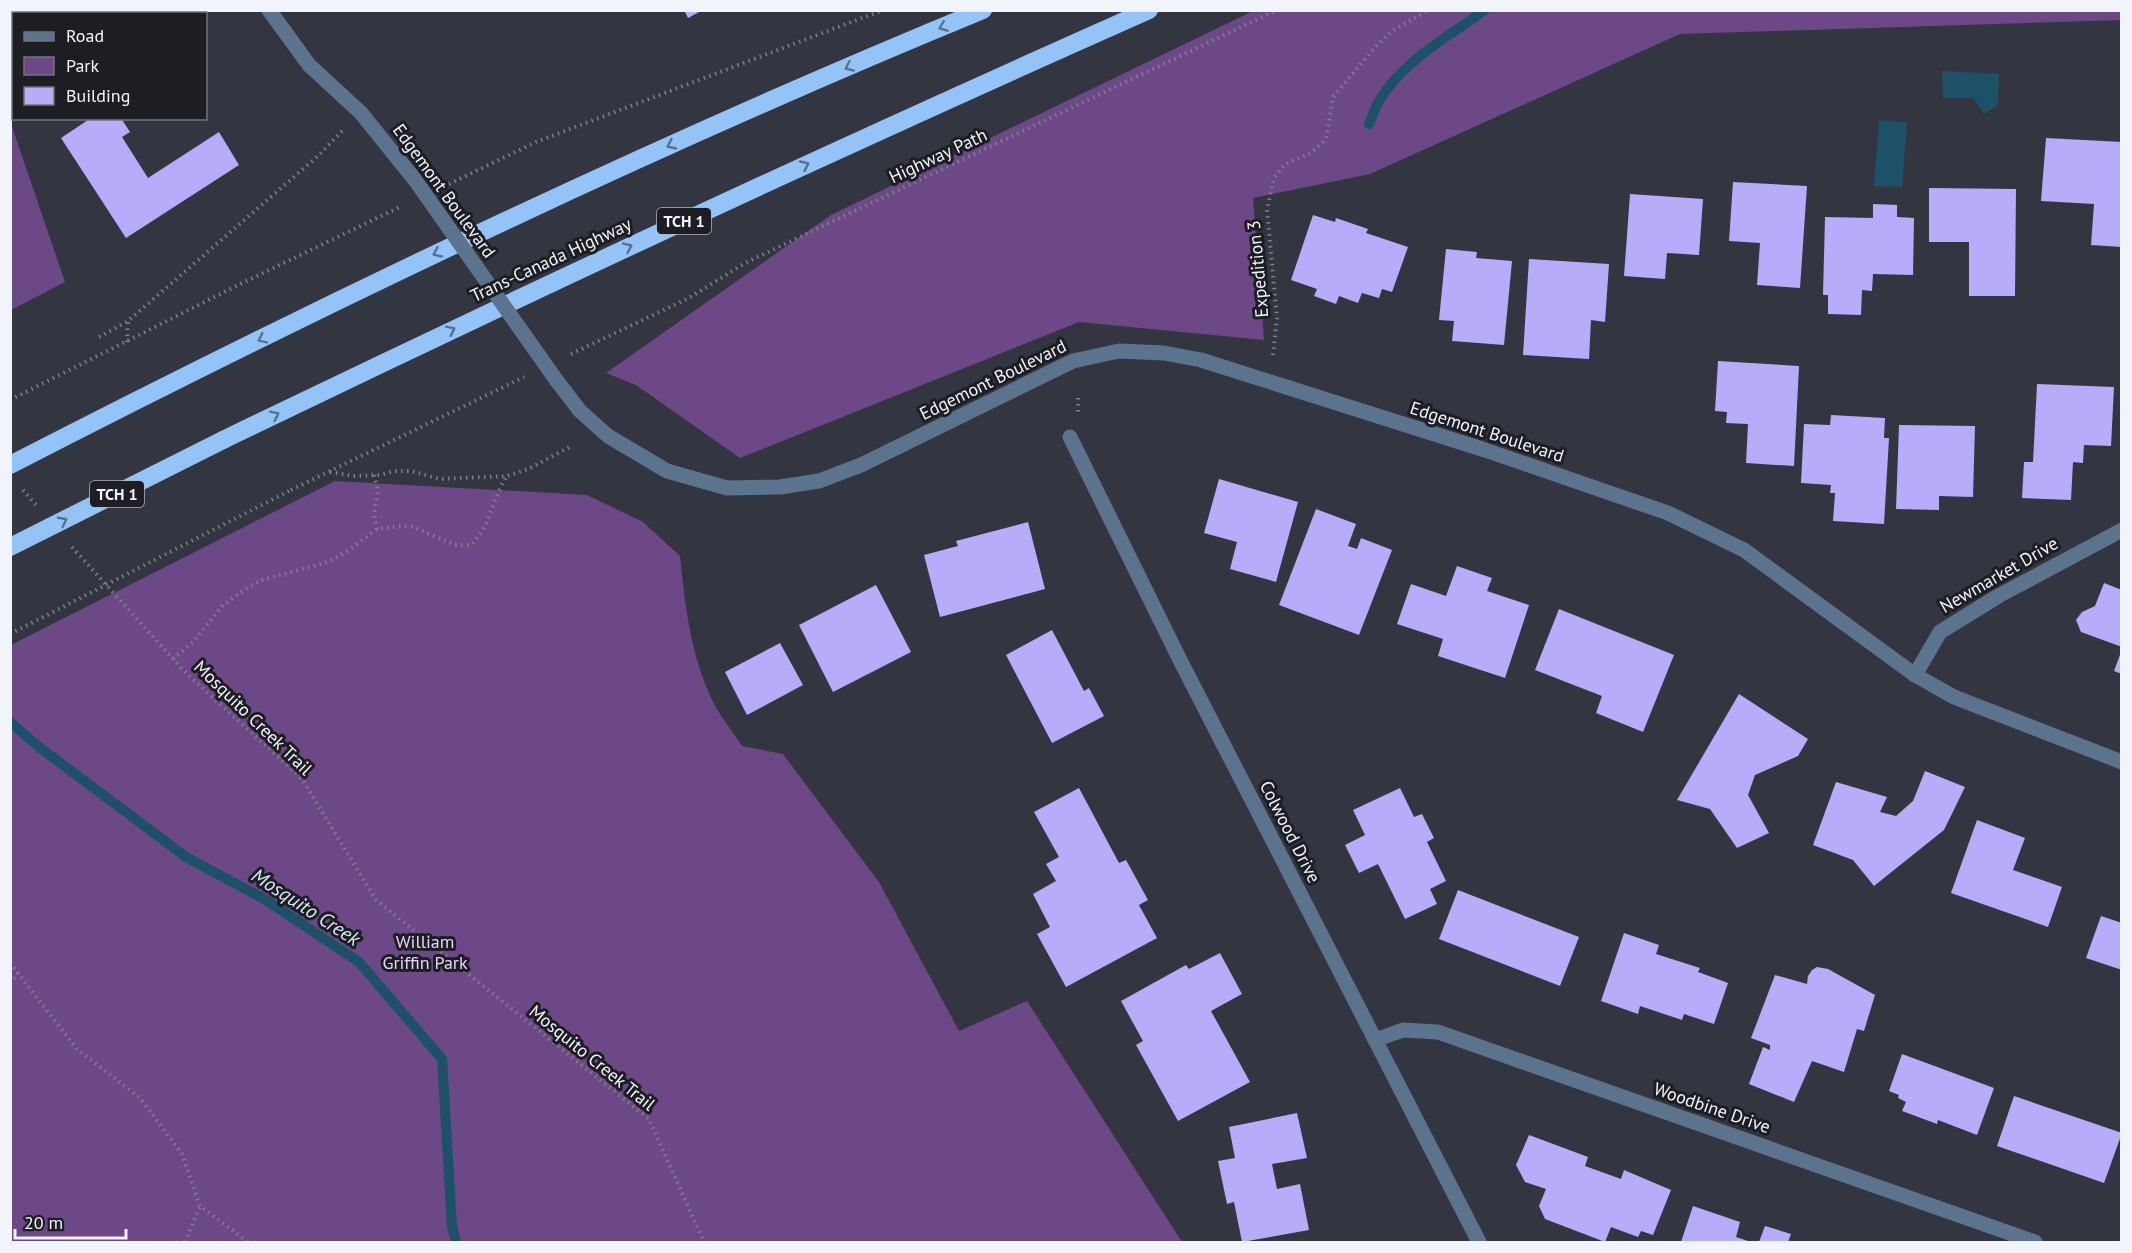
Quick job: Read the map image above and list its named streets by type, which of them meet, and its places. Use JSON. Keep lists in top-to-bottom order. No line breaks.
{"streets":{"highway":["TCH 1","Trans-Canada Highway"],"street":["Edgemont Boulevard","Newmarket Drive","Colwood Drive","Woodbine Drive"],"path":["Highway Path","Expedition 3","Mosquito Creek Trail"]},"crossings":[["Edgemont Boulevard","Expedition 3"],["Edgemont Boulevard","Newmarket Drive"],["Colwood Drive","Woodbine Drive"]],"water":["Mosquito Creek"],"parks":["William Griffin Park"],"legend":["Road","Park","Building"],"scale_bar":"20 m"}
